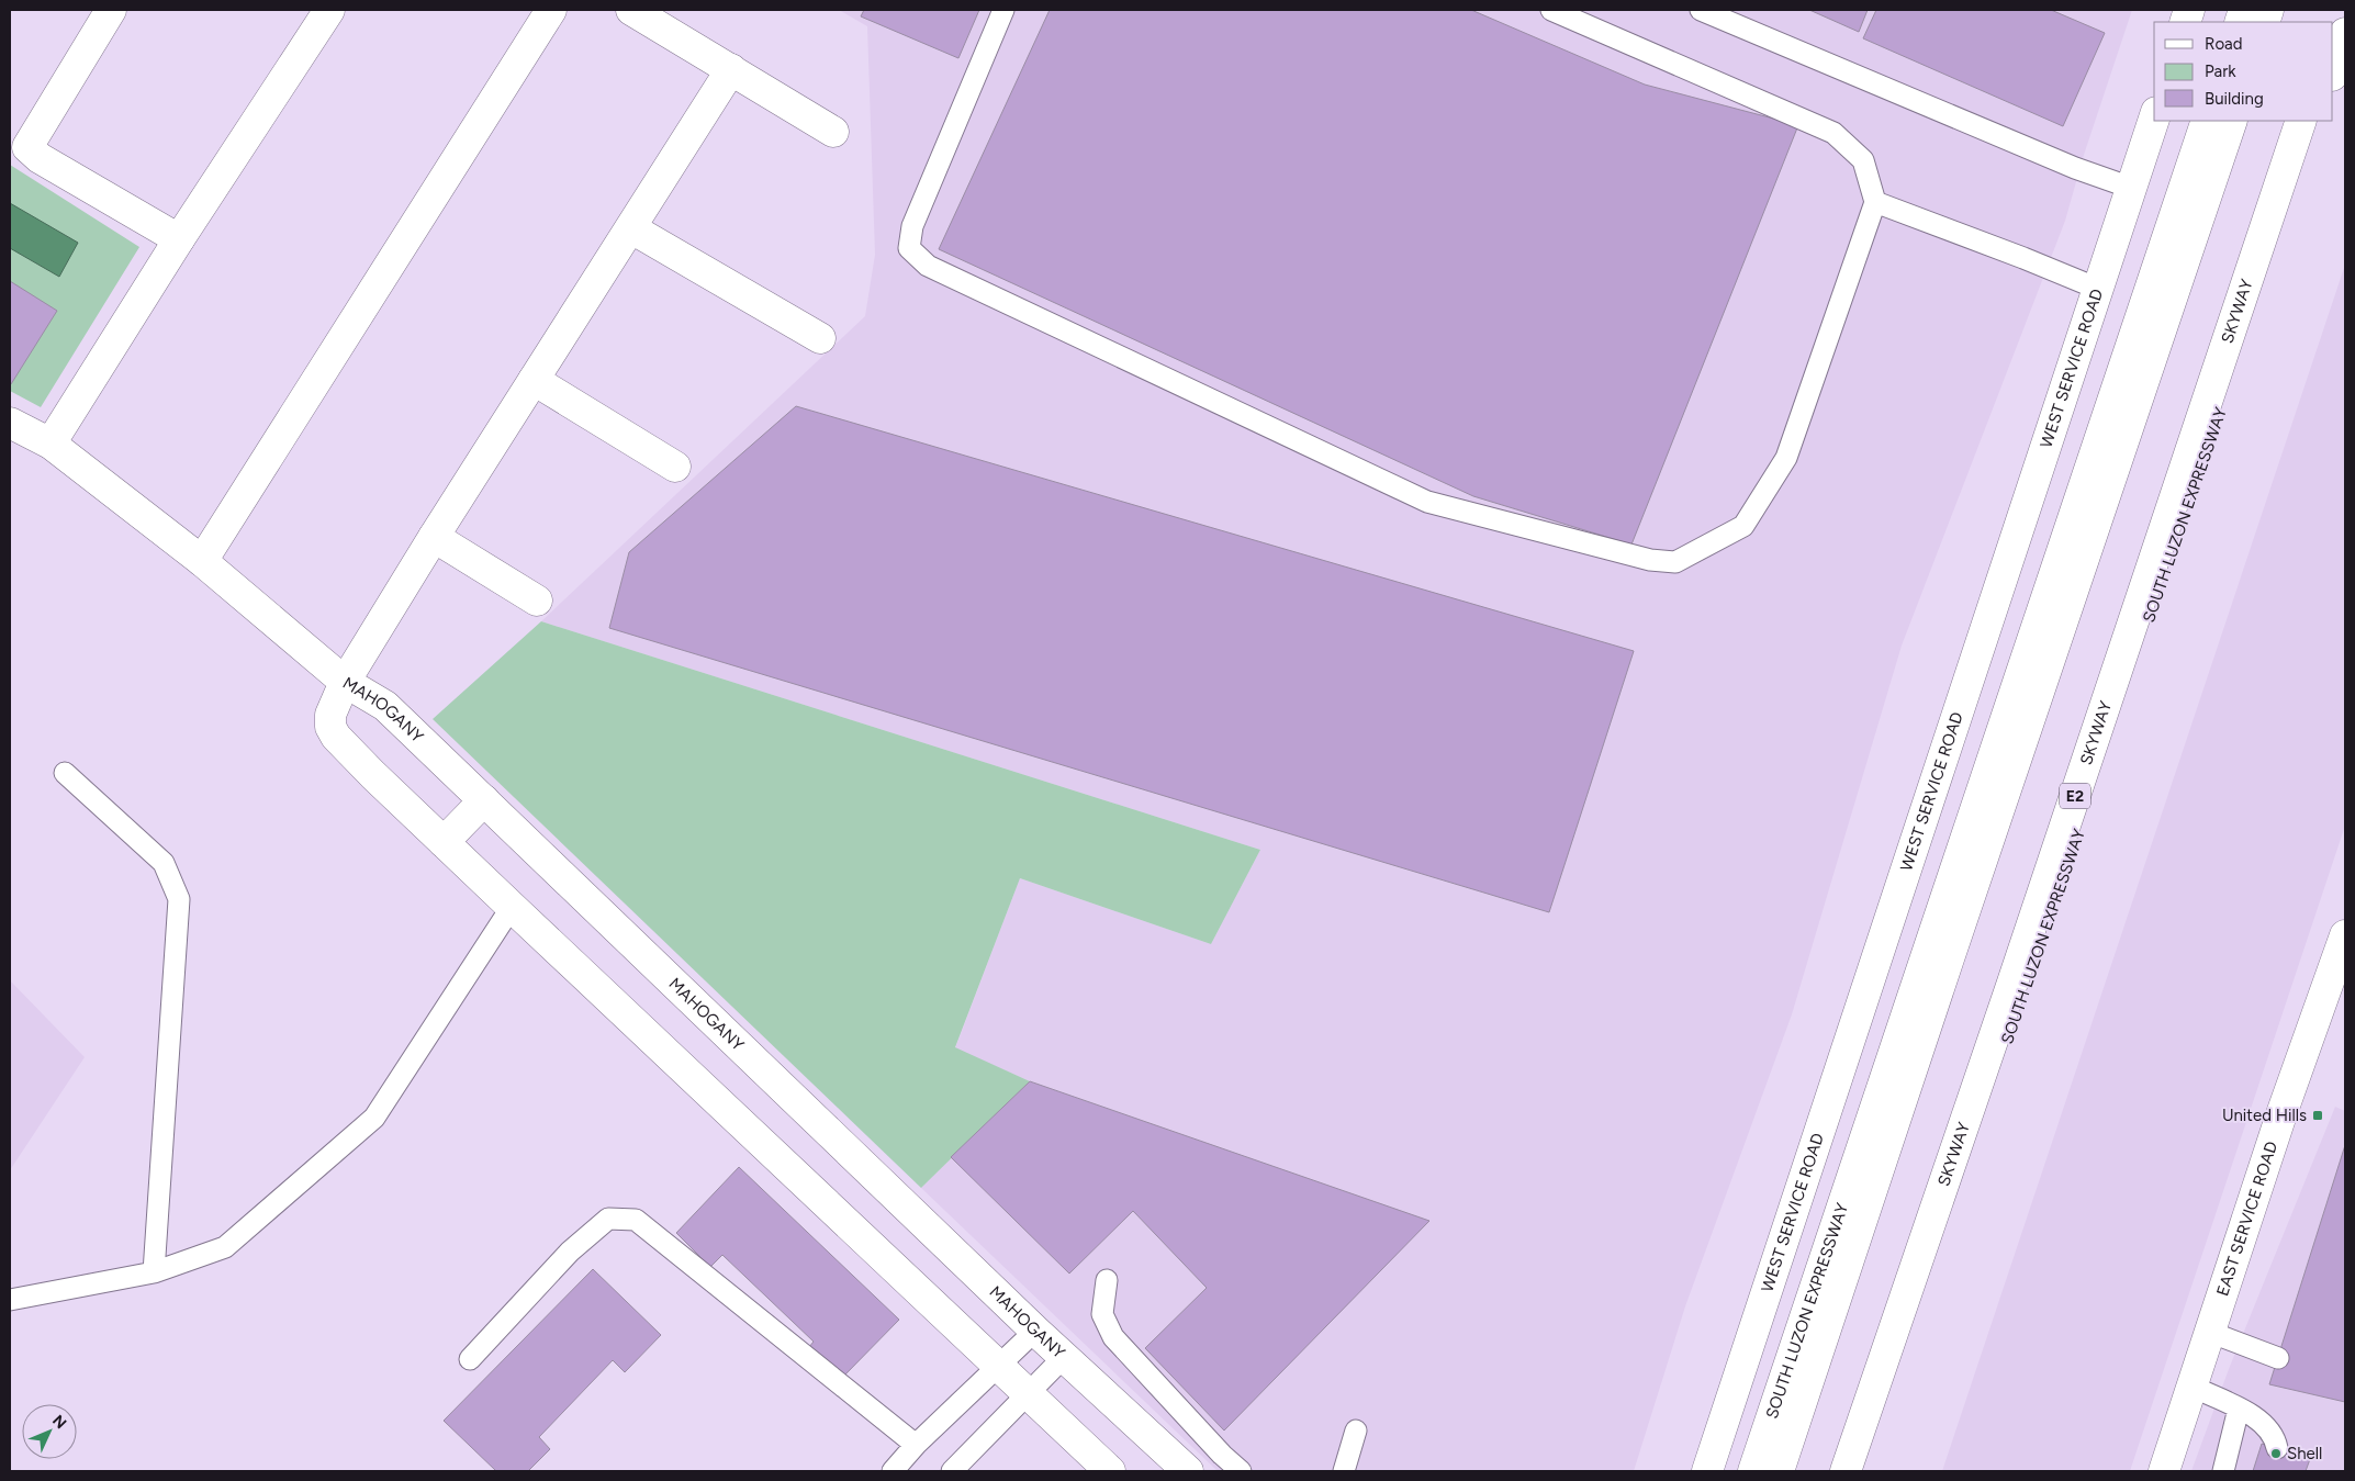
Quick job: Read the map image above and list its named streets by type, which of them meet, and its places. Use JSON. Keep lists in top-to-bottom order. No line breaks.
{"streets":{"main road":["SKYWAY","WEST SERVICE ROAD","SOUTH LUZON EXPRESSWAY","MAHOGANY","E2","EAST SERVICE ROAD"]},"places":{"transit":["United Hills"],"other":["Shell"]},"legend":["Road","Park","Building"],"north":"top right"}
